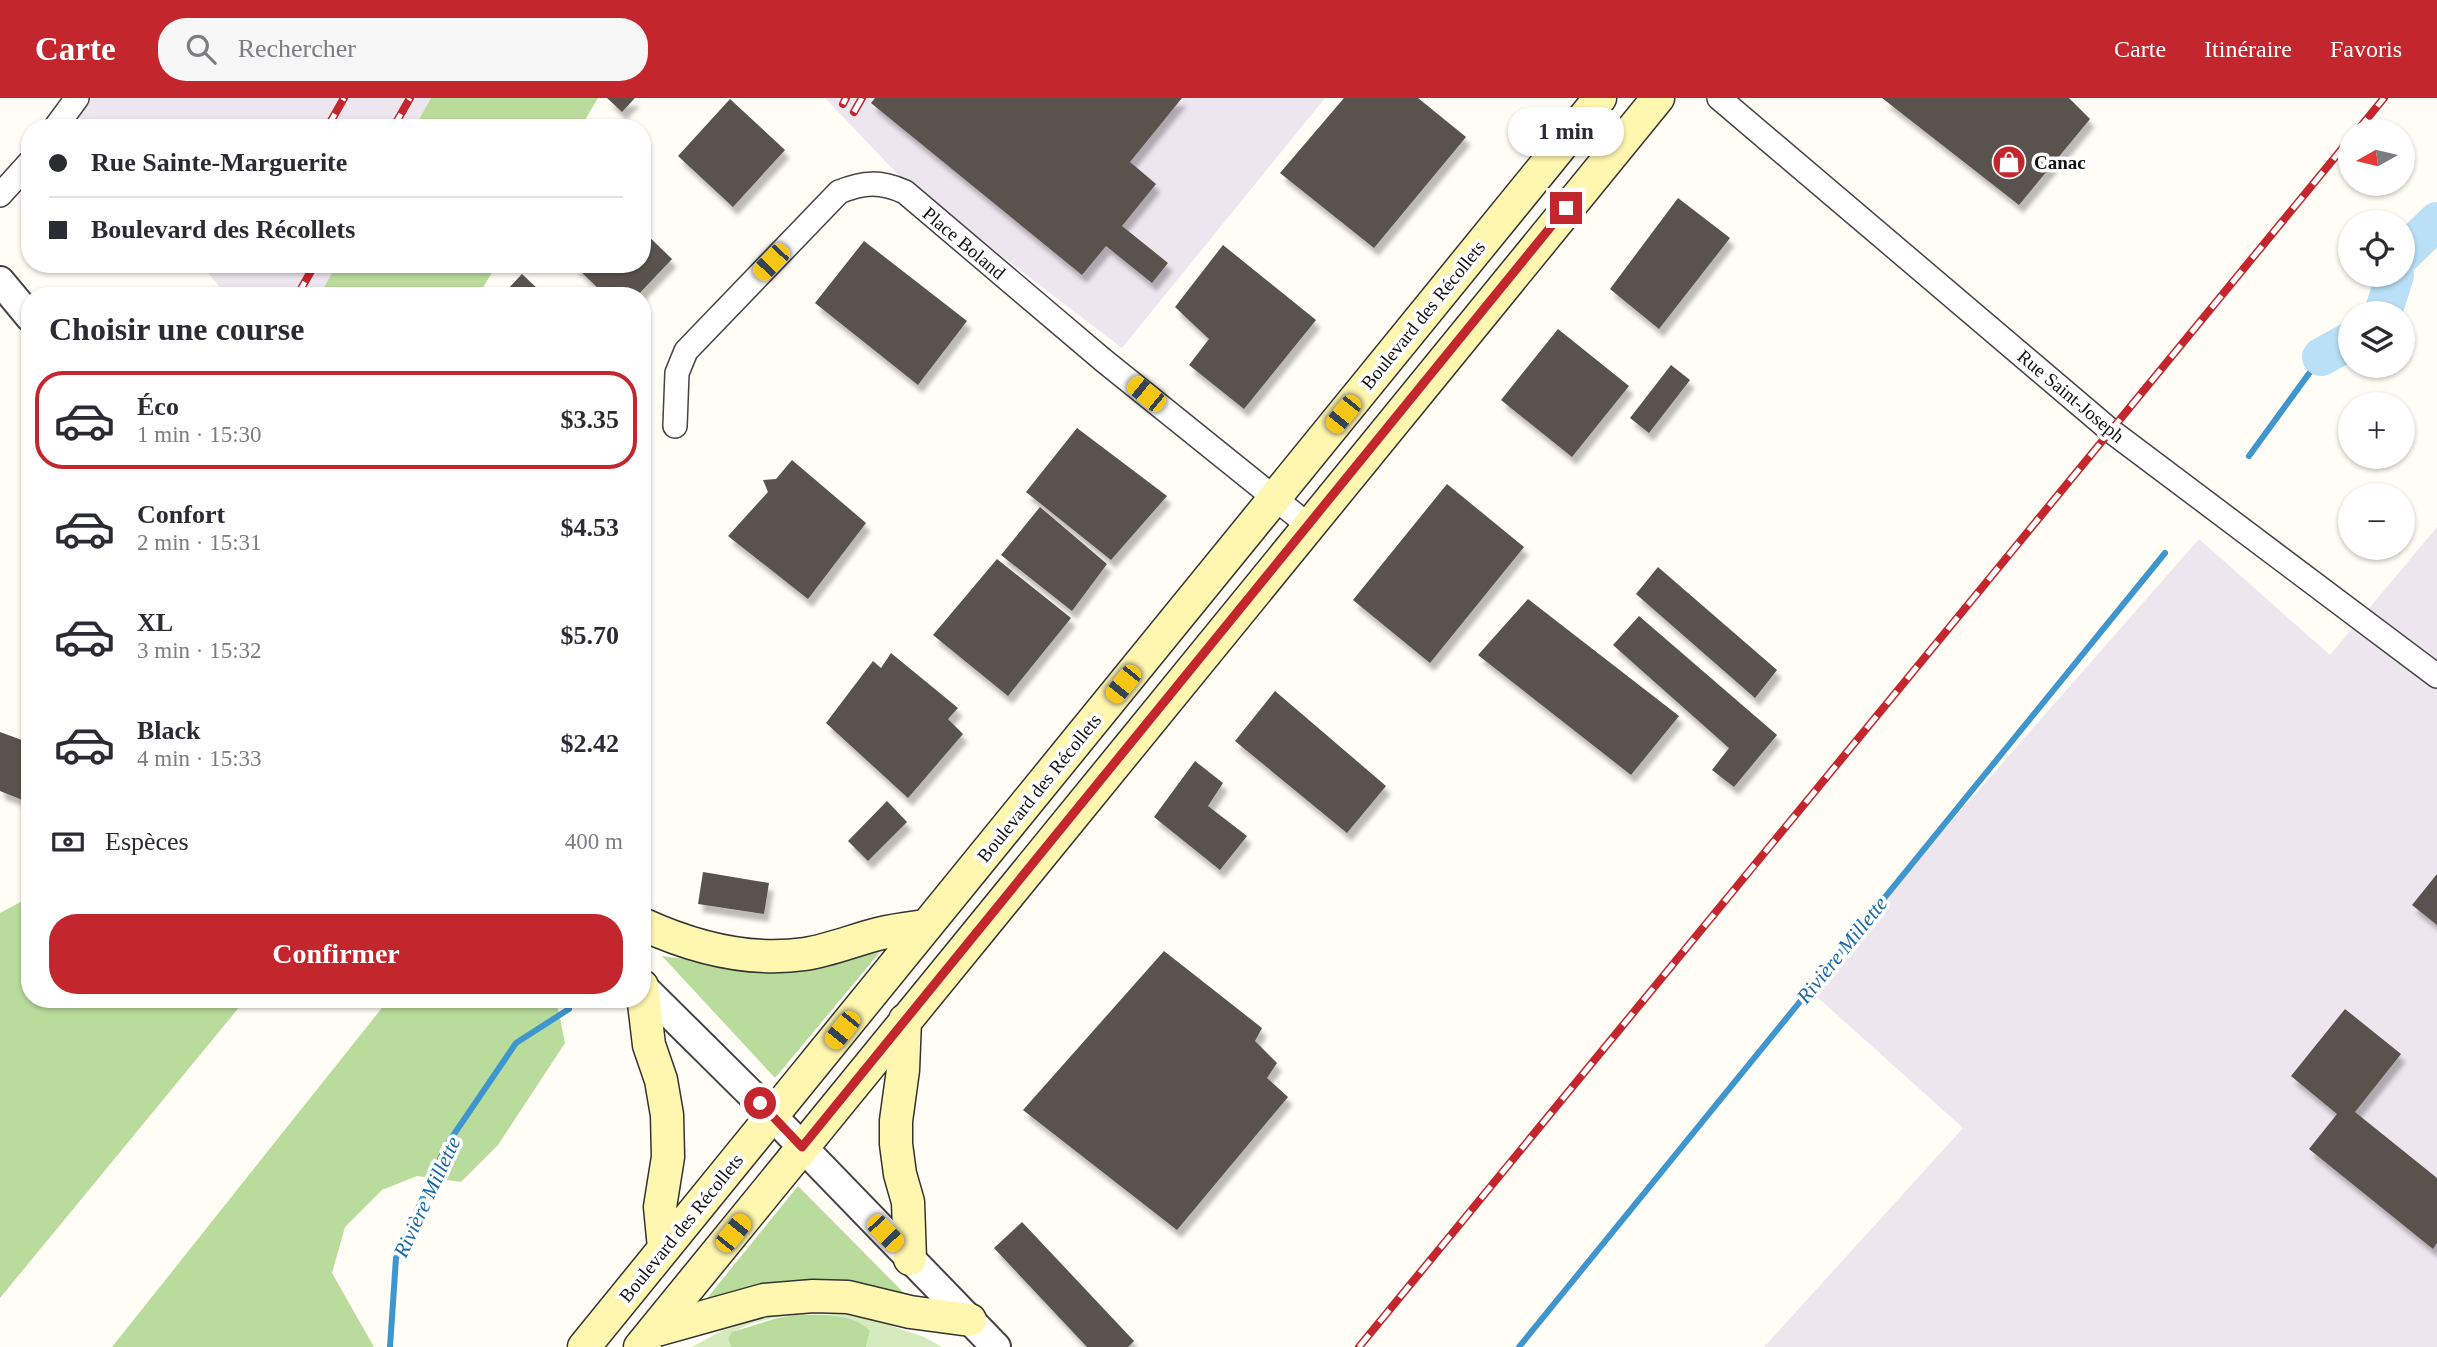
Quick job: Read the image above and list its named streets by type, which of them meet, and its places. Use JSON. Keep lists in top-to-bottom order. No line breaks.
{"streets":{"main road":["Boulevard des Récollets"],"street":["Place Boland","Rue Saint-Joseph"]},"crossings":[["Place Boland","Boulevard des Récollets"]],"water":["Rivière Millette"],"places":{"shop":["Canac"]},"north":"left","page":{"header":"Carte","search":"Rechercher","nav":["Carte","Itinéraire","Favoris"],"bubble":"1 min","map_buttons":["+","−"],"banner":["Rue Sainte-Marguerite","Boulevard des Récollets"],"heading":"Choisir une course","list":[{"name":"Éco","note":"1 min · 15:30","value":"$3.35"},{"name":"Confort","note":"2 min · 15:31","value":"$4.53"},{"name":"XL","note":"3 min · 15:32","value":"$5.70"},{"name":"Black","note":"4 min · 15:33","value":"$2.42"}],"pay":["Espèces","400 m"],"buttons":"Confirmer"}}
